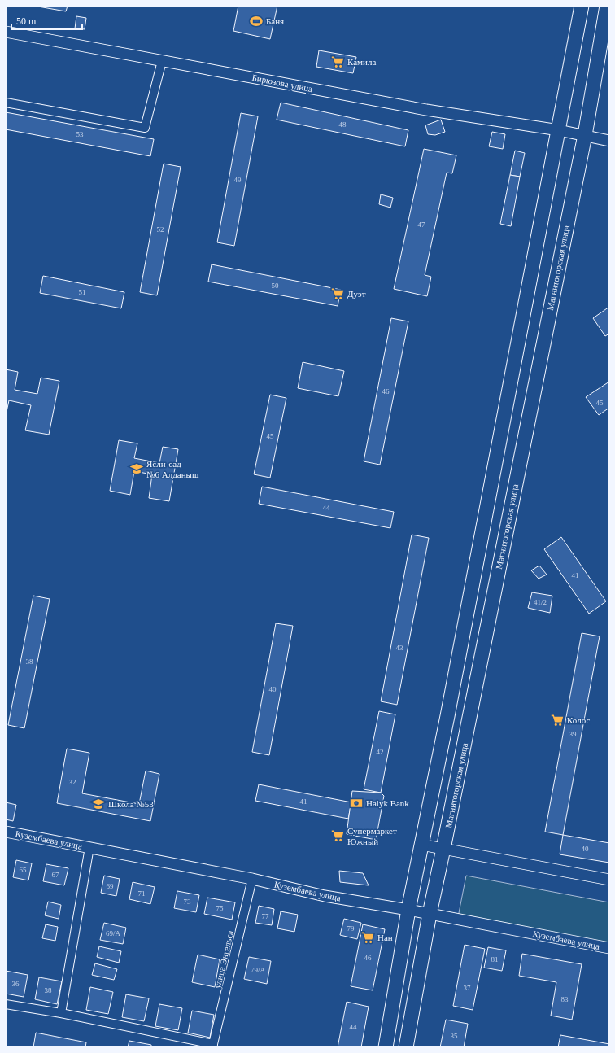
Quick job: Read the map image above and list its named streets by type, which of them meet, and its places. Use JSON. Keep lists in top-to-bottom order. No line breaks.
{"streets":{"main road":["Магнитогорская улица"],"street":["Бирюзова улица","Кузембаева улица","улица Энгельса"]},"crossings":[["Бирюзова улица","Магнитогорская улица"],["Магнитогорская улица","Кузембаева улица"],["Кузембаева улица","улица Энгельса"]],"places":{"sports":["Баня"],"supermarket":["Камила","Дуэт","Колос","Супермаркет Южный","Нан"],"school or university":["Ясли-сад №6 Алданыш","Школа №53"],"bank":["Halyk Bank"]},"house_numbers":["48","53","49","47","52","50","51","46","45","45","44","41","41/2","43","38","40","39","42","32","41","40","65","67","69","71","73","75","77","79","69/А","46","81","79/А","36","37","38","83","44","35"],"scale_bar":"50 m"}
